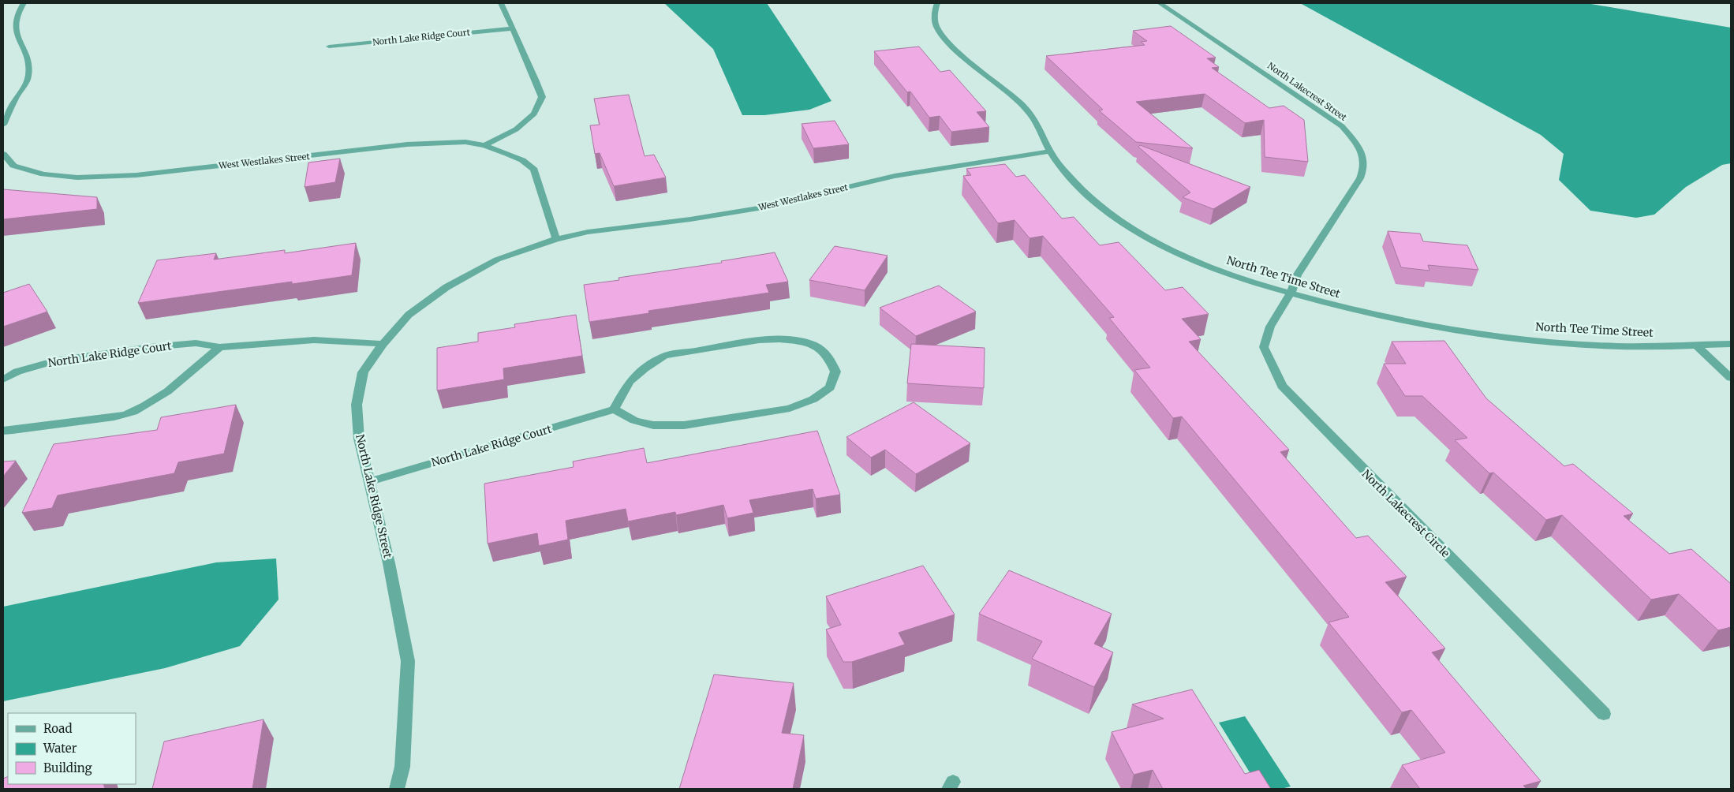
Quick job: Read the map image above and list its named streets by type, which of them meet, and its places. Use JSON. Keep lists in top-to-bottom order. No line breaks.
{"streets":{"street":["North Lake Ridge Court","North Lakecrest Street","West Westlakes Street","North Tee Time Street","North Lake Ridge Street","North Lakecrest Circle"]},"crossings":[["North Lake Ridge Court","North Lake Ridge Street"],["North Lakecrest Street","North Tee Time Street"],["North Lakecrest Street","North Lakecrest Circle"],["West Westlakes Street","North Tee Time Street"],["West Westlakes Street","North Lake Ridge Street"],["North Tee Time Street","North Lakecrest Circle"]],"legend":["Road","Water","Building"]}
